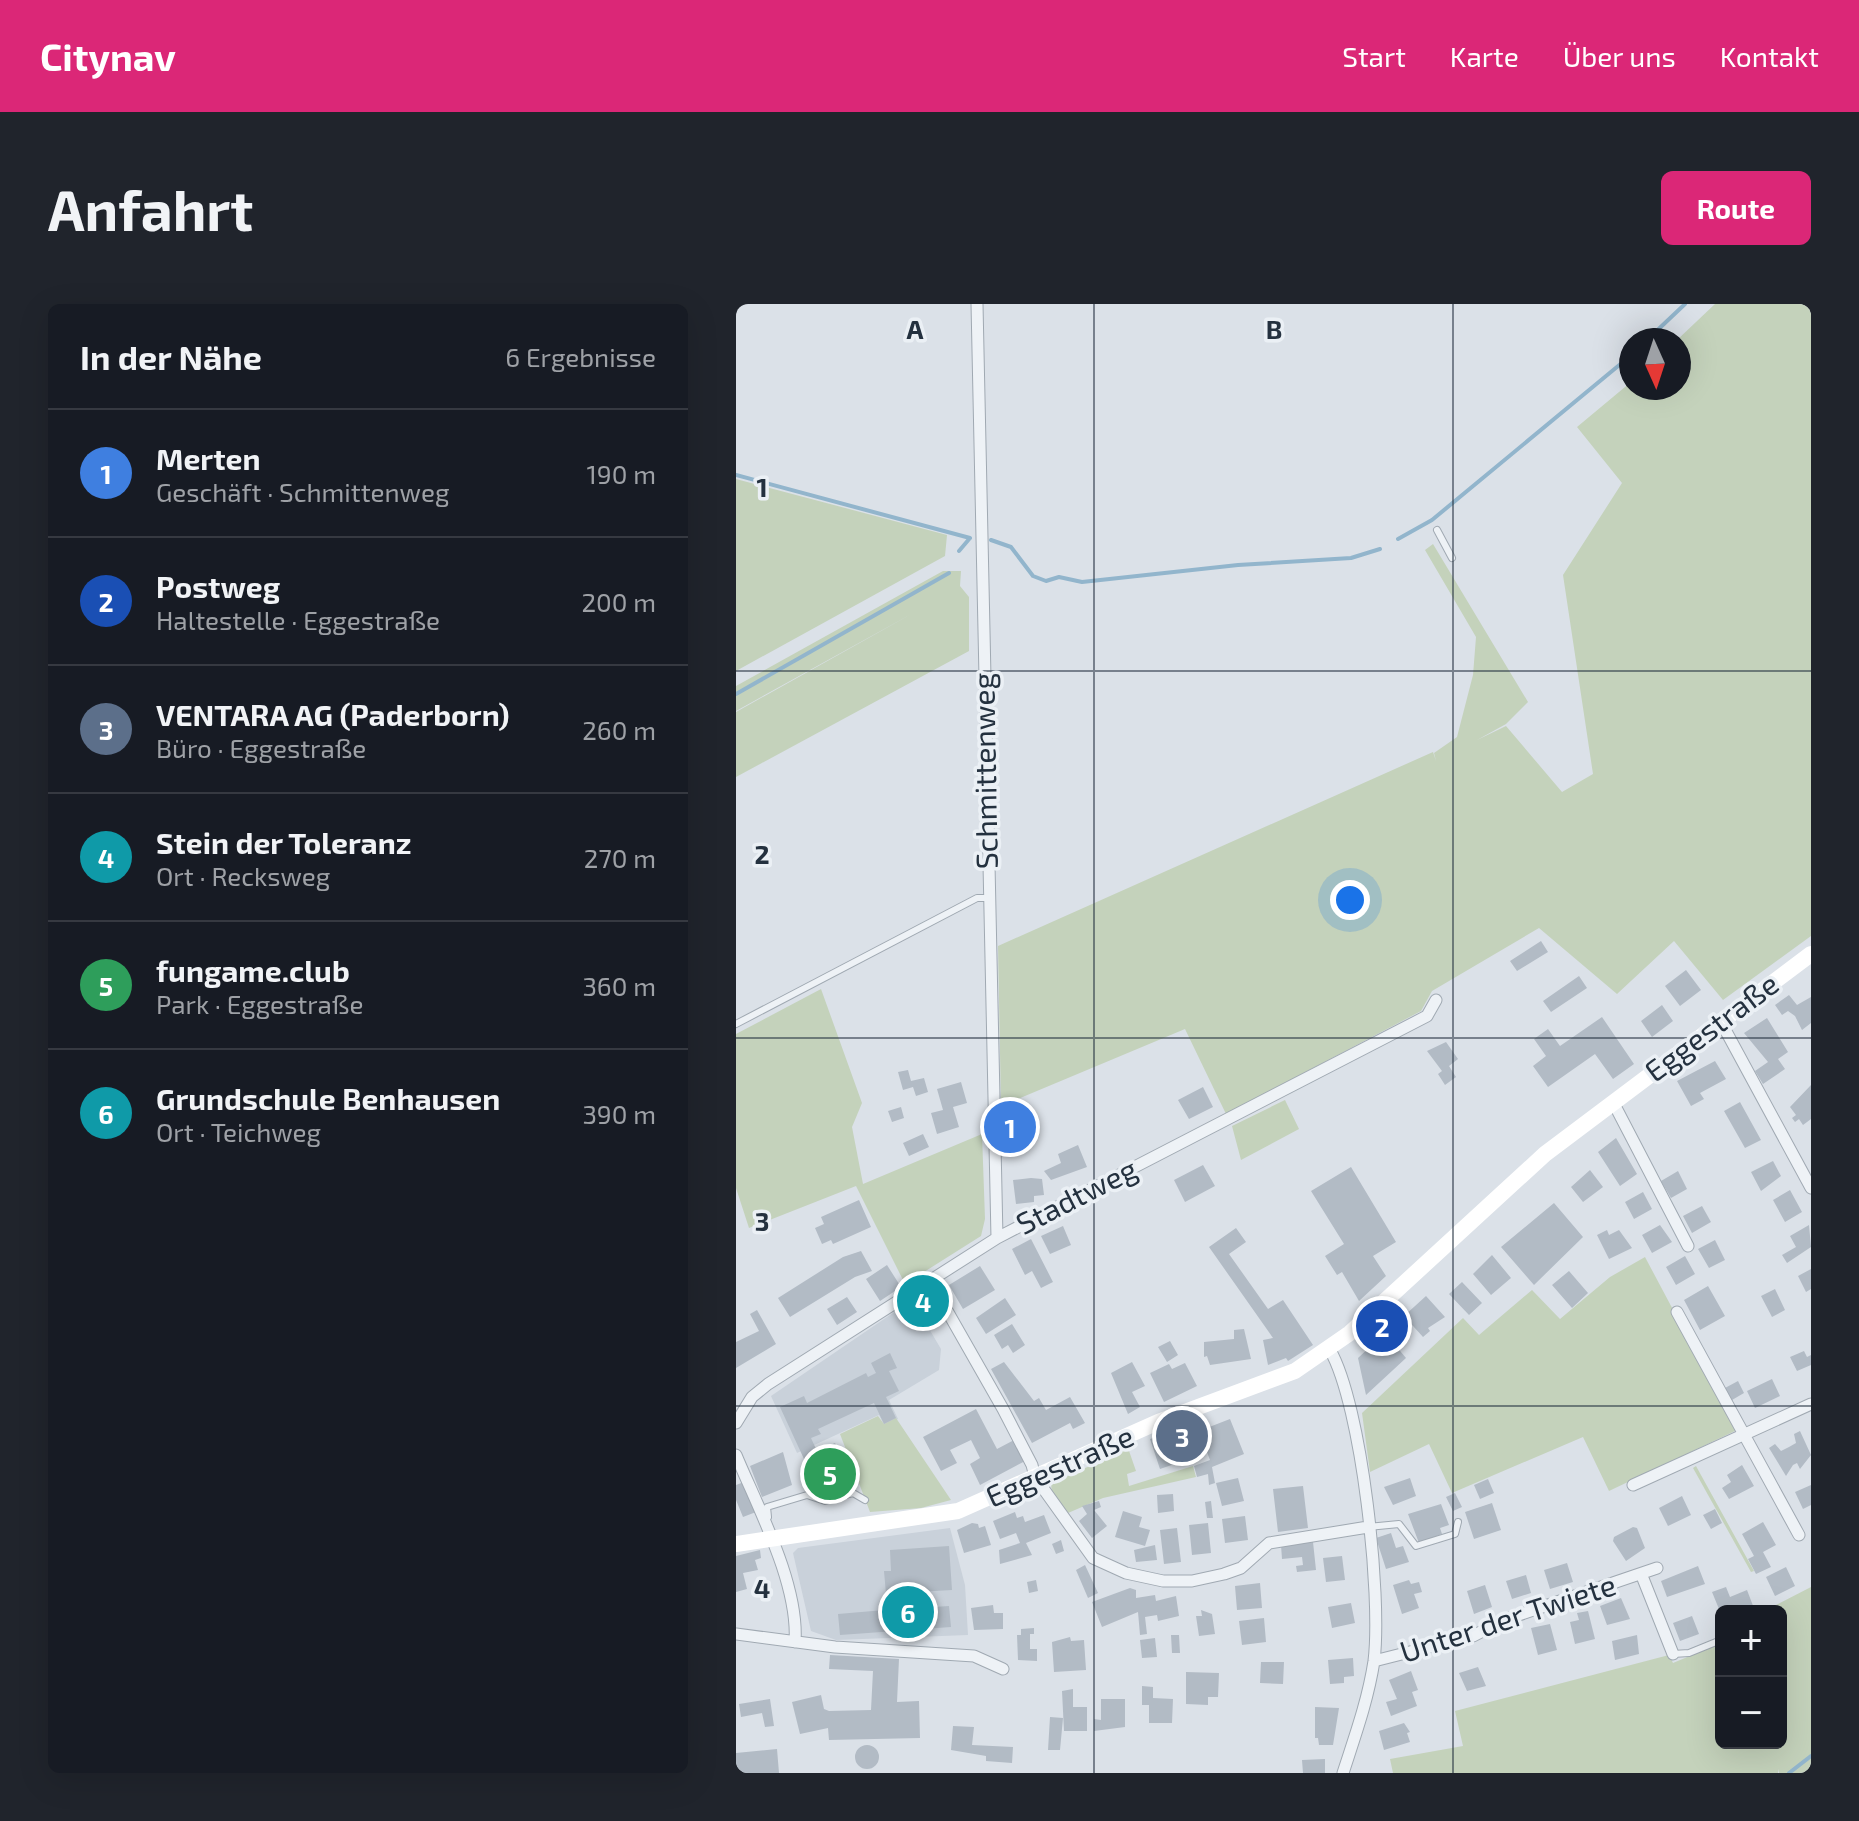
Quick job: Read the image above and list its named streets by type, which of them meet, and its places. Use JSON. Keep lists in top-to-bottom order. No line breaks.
{"streets":{"main road":["Eggestraße"],"street":["Schmittenweg","Stadtweg","Unter der Twiete"]},"crossings":[["Schmittenweg","Stadtweg"]],"north":"bottom","page":{"header":"Citynav","nav":["Start","Karte","Über uns","Kontakt"],"buttons":"Route","title":"Anfahrt","heading":["In der Nähe","6 Ergebnisse"],"list":[{"mark":"1","name":"Merten","note":"Geschäft · Schmittenweg","value":"190 m"},{"mark":"2","name":"Postweg","note":"Haltestelle · Eggestraße","value":"200 m"},{"mark":"3","name":"VENTARA AG (Paderborn)","note":"Büro · Eggestraße","value":"260 m"},{"mark":"4","name":"Stein der Toleranz","note":"Ort · Recksweg","value":"270 m"},{"mark":"5","name":"fungame.club","note":"Park · Eggestraße","value":"360 m"},{"mark":"6","name":"Grundschule Benhausen","note":"Ort · Teichweg","value":"390 m"}],"pins":["1","4","2","3","5","6"],"map_buttons":["+","−"]},"grid":{"columns":["A","B"],"rows":["1","2","3","4"]}}
